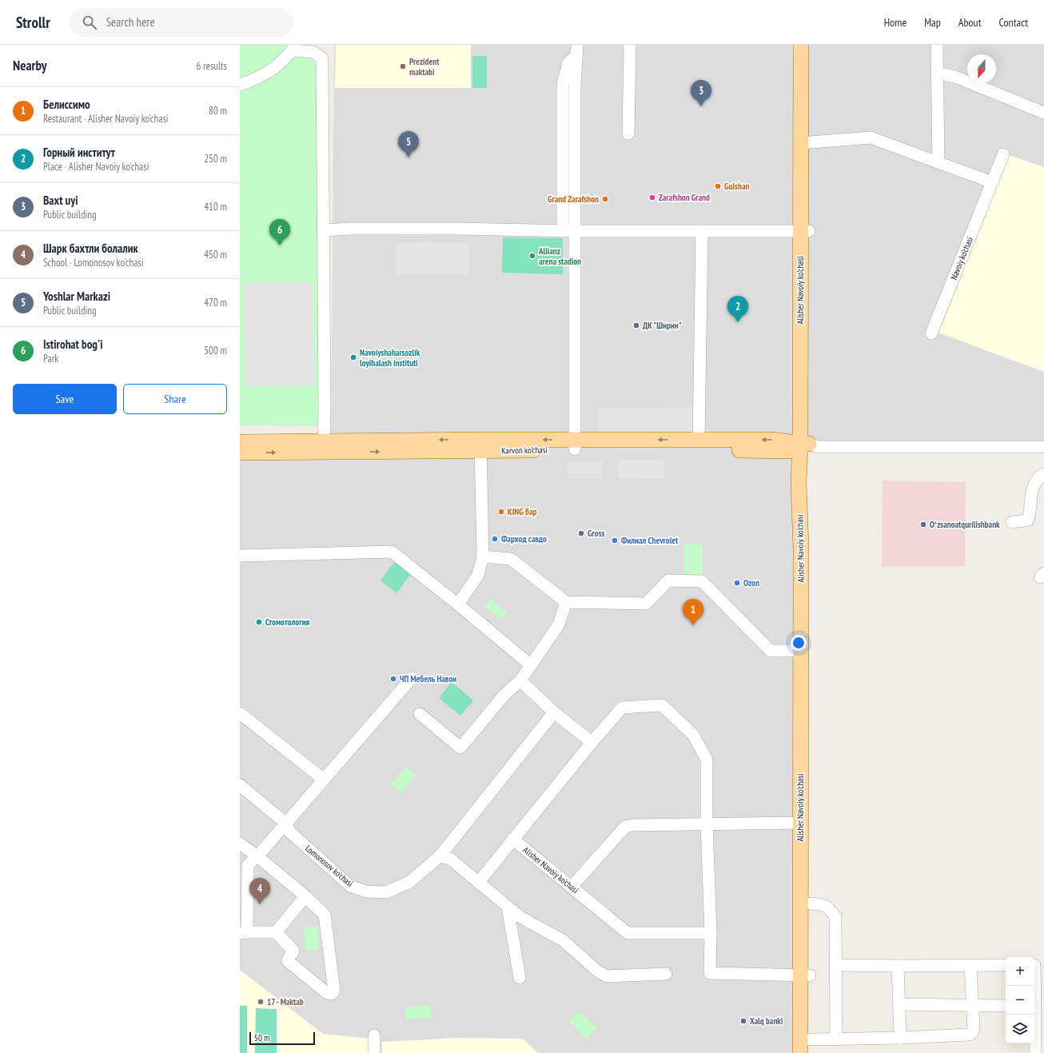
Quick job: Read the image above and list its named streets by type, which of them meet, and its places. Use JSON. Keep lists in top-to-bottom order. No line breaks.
{"streets":{"main road":["Alisher Navoiy ko'chasi","Karvon ko'chasi"],"street":["Navoiy ko'chasi","Lomonosov ko'chasi"]},"crossings":[["Alisher Navoiy ko'chasi","Karvon ko'chasi"]],"places":["Prezident maktabi","Gulshan","Zarafshon Grand","Grand Zarafshon","Allianz arena stadion","ДК \"Ширин\"","Navoiyshaharsozlik loyihalash instituti","KING бар","Oʻzsanoatqurilishbank","Gross","Фарход савдо","Филиал Chevrolet","Ozon","Стомотология","ЧП Мебель Навои","17 - Maktab","Xalq banki"],"scale_bar":"50 m","north":"bottom","page":{"header":"Strollr","search":"Search here","nav":["Home","Map","About","Contact"],"heading":["Nearby","6 results"],"pins":["3","5","6","2","1","4"],"list":[{"mark":"1","name":"Белиссимо","note":"Restaurant · Alisher Navoiy ko'chasi","value":"80 m"},{"mark":"2","name":"Горный институт","note":"Place · Alisher Navoiy ko'chasi","value":"250 m"},{"mark":"3","name":"Baxt uyi","note":"Public building","value":"410 m"},{"mark":"4","name":"Шарк бахтли болалик","note":"School · Lomonosov ko'chasi","value":"450 m"},{"mark":"5","name":"Yoshlar Markazi","note":"Public building","value":"470 m"},{"mark":"6","name":"Istirohat bog'i","note":"Park","value":"500 m"}],"buttons":["Save","Share"],"map_buttons":["+","−"],"scale":"50 m"}}
